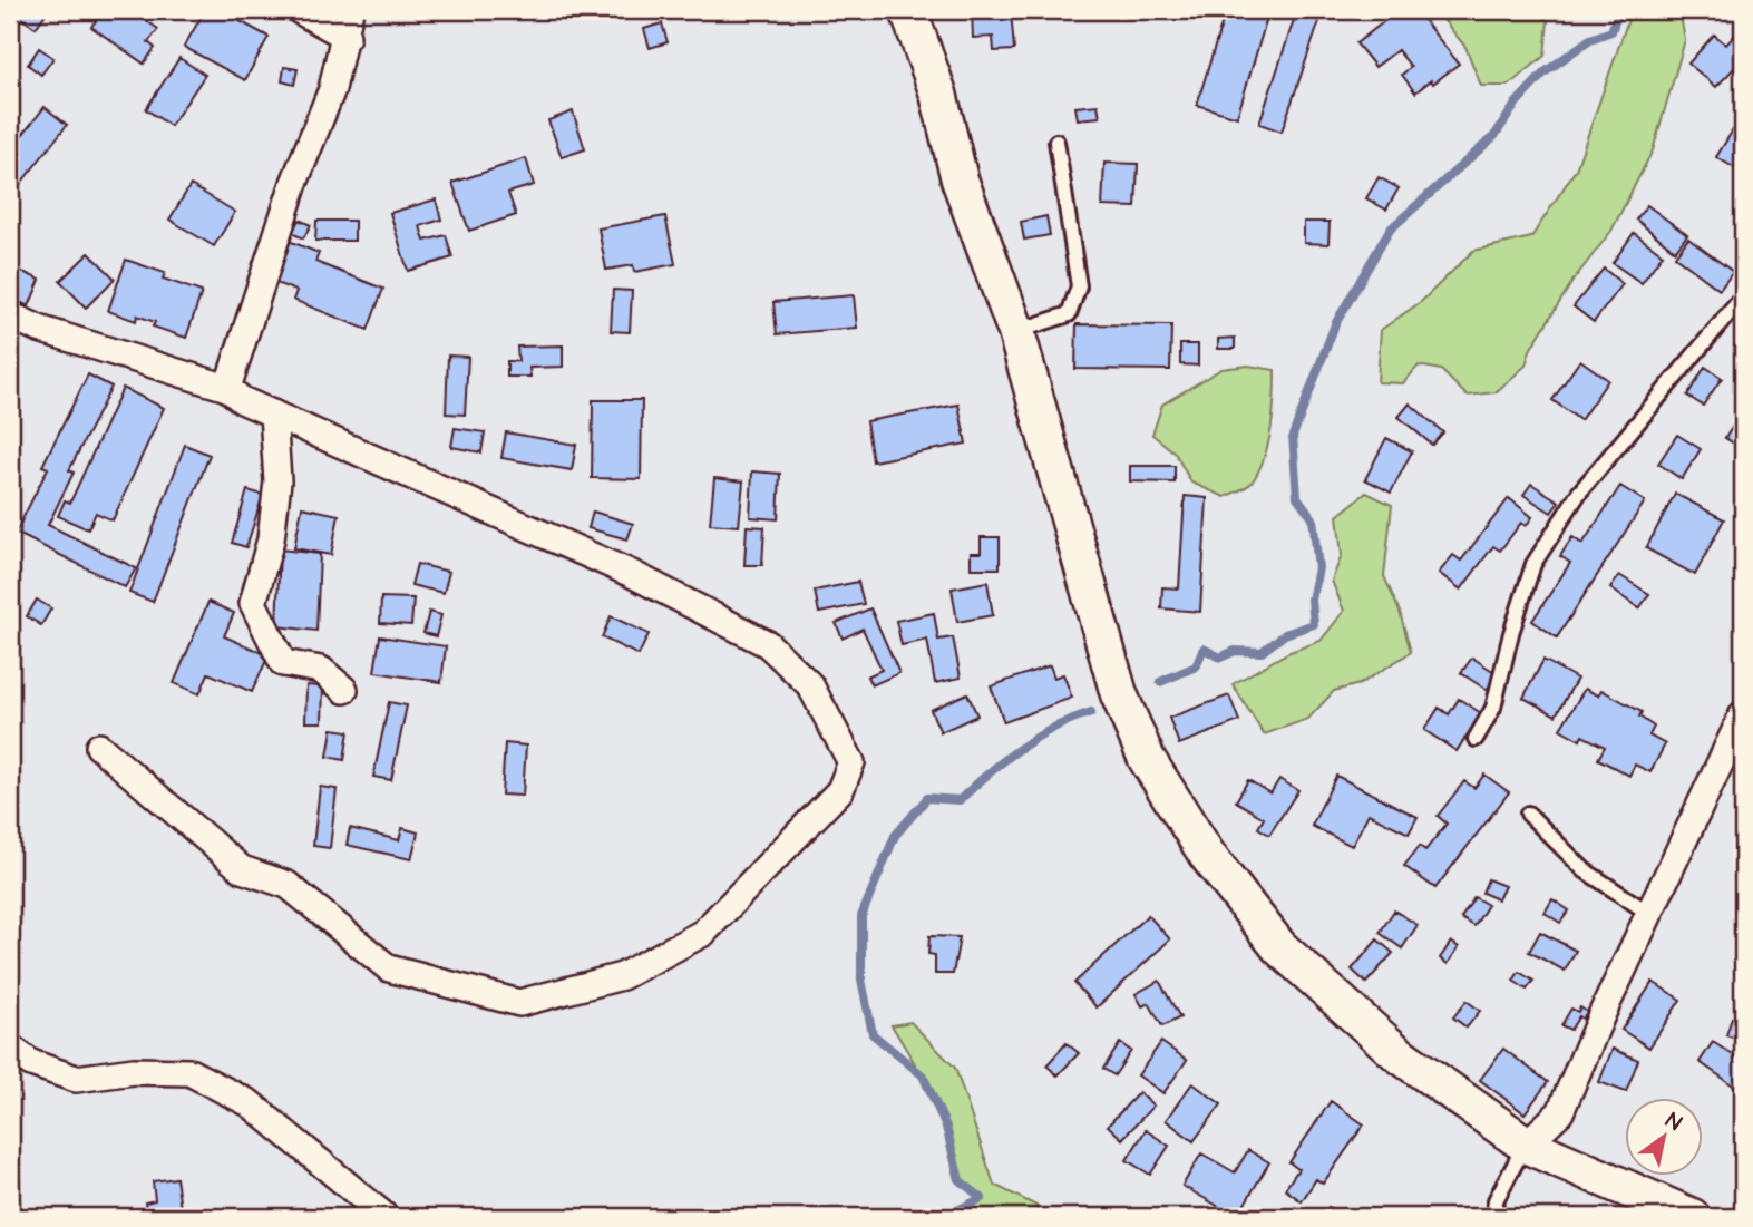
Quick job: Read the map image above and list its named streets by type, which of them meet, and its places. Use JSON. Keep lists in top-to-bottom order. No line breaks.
{"north":"top right"}
